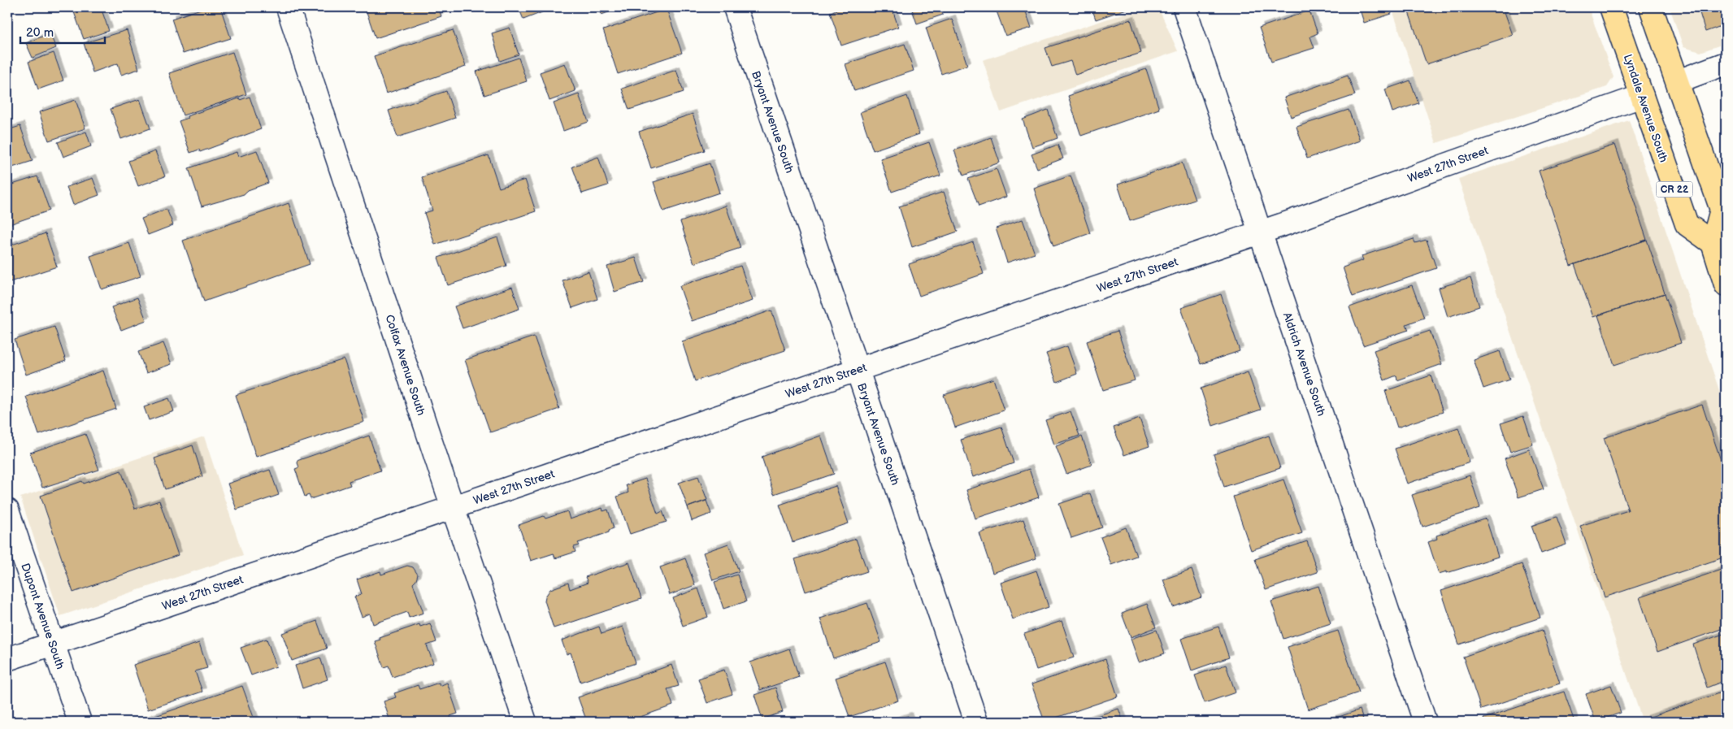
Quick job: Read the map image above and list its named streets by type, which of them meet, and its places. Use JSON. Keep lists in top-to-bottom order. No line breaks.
{"streets":{"main road":["Lyndale Avenue South","CR 22"],"street":["Bryant Avenue South","West 27th Street","Aldrich Avenue South","Colfax Avenue South","Dupont Avenue South"]},"crossings":[["Lyndale Avenue South","West 27th Street"],["Bryant Avenue South","West 27th Street"],["West 27th Street","Aldrich Avenue South"],["West 27th Street","Colfax Avenue South"],["West 27th Street","Dupont Avenue South"]],"scale_bar":"20 m"}
